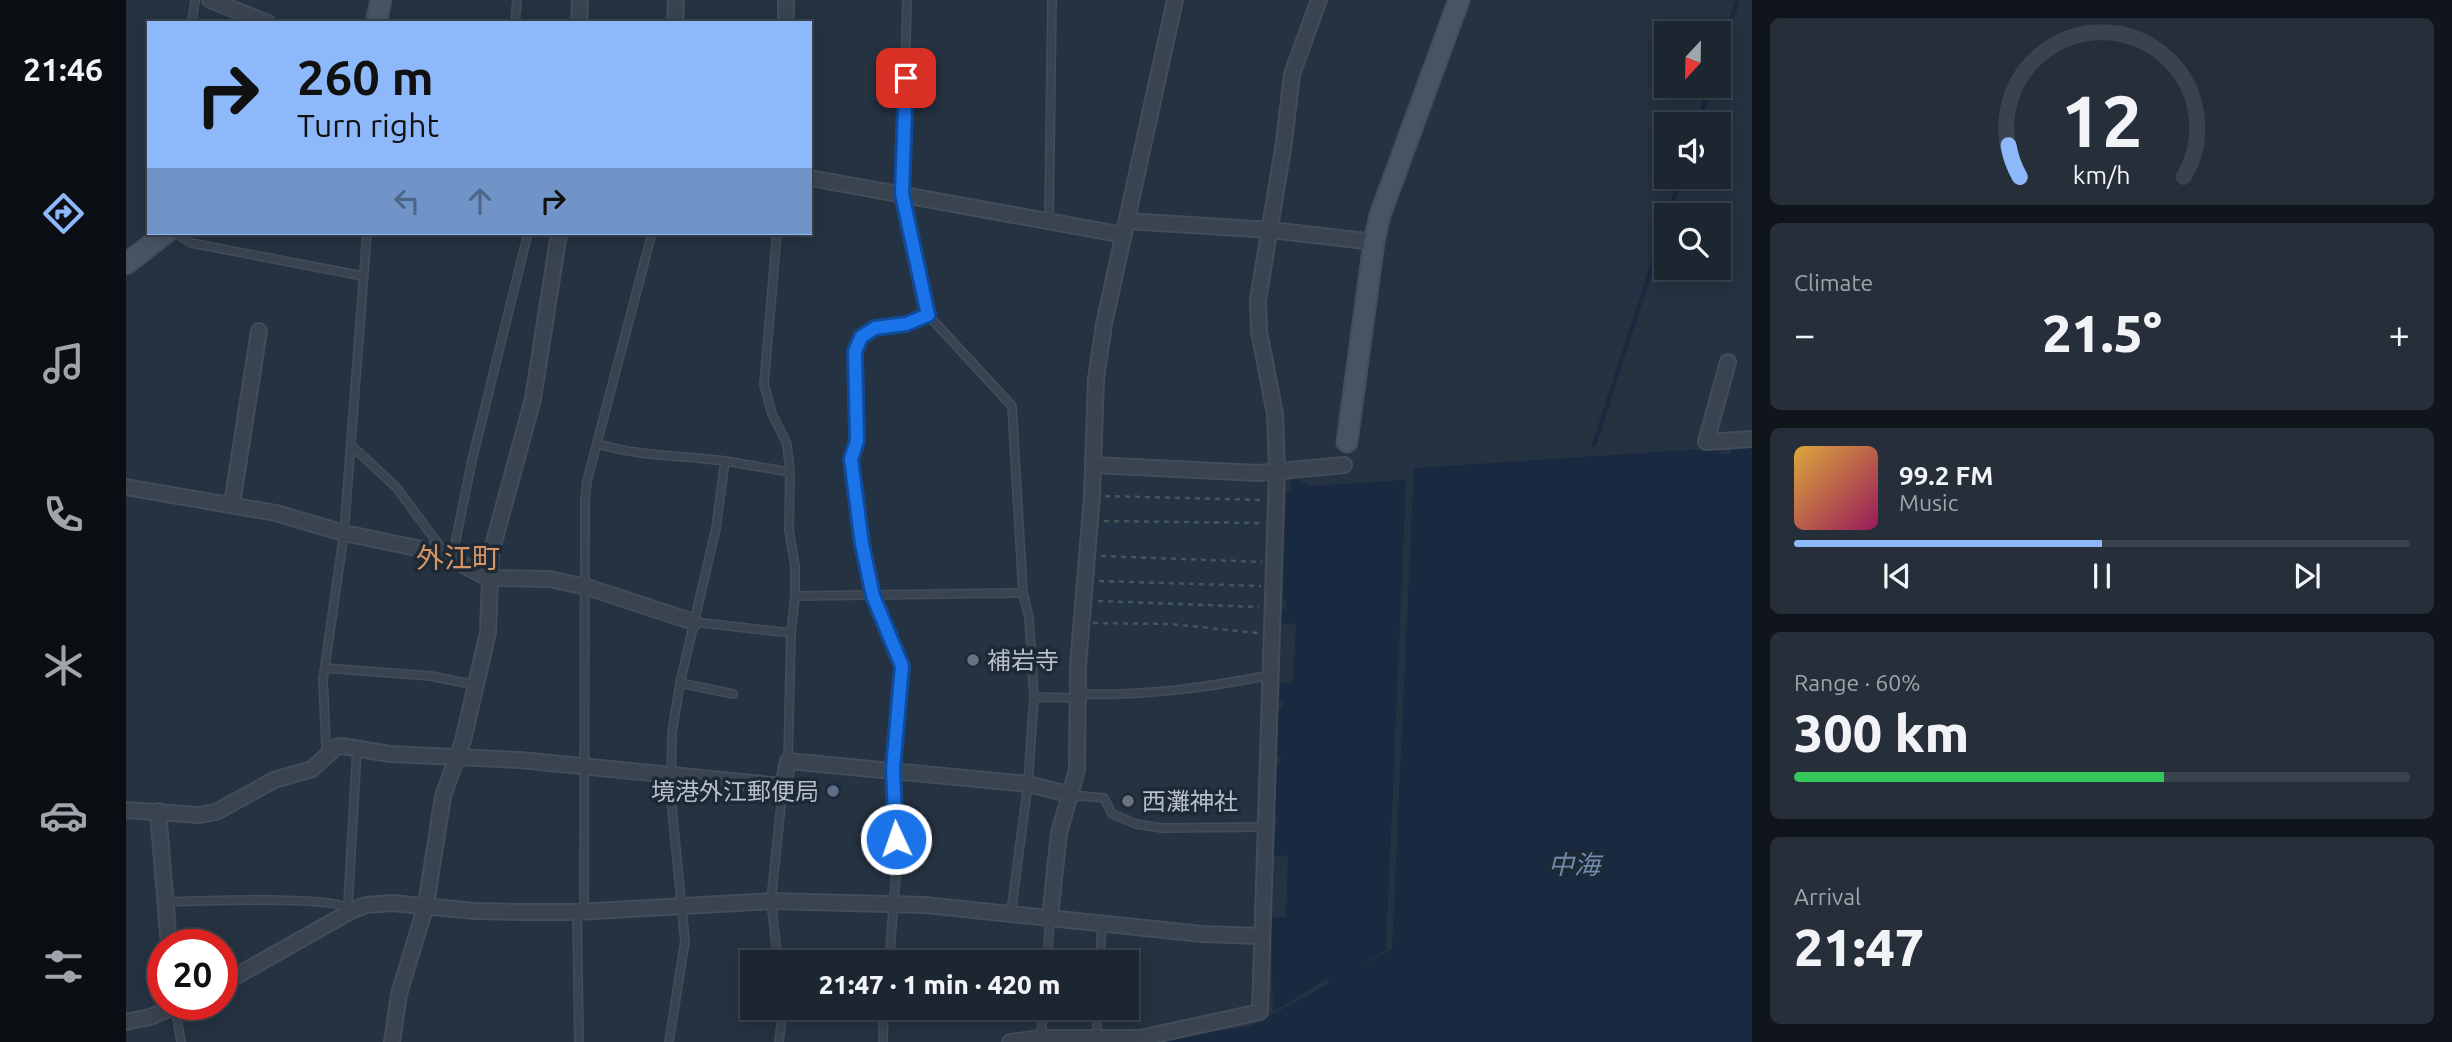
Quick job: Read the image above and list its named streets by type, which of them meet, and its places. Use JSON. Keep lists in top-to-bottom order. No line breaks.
{"districts":["外江町"],"water":["中海"],"places":["補岩寺","境港外江郵便局","西灘神社"],"north":"bottom","page":{"tabs":"21:46","turn":["260 m","Turn right"],"tile":["Climate",["Range · 60%","300 km"],["Arrival","21:47"]],"heat":["−","21.5°","+"],"song":["99.2 FM","Music"],"limit":"20","trip":"21:47 · 1 min · 420 m","gauge":["12","km/h"]}}
